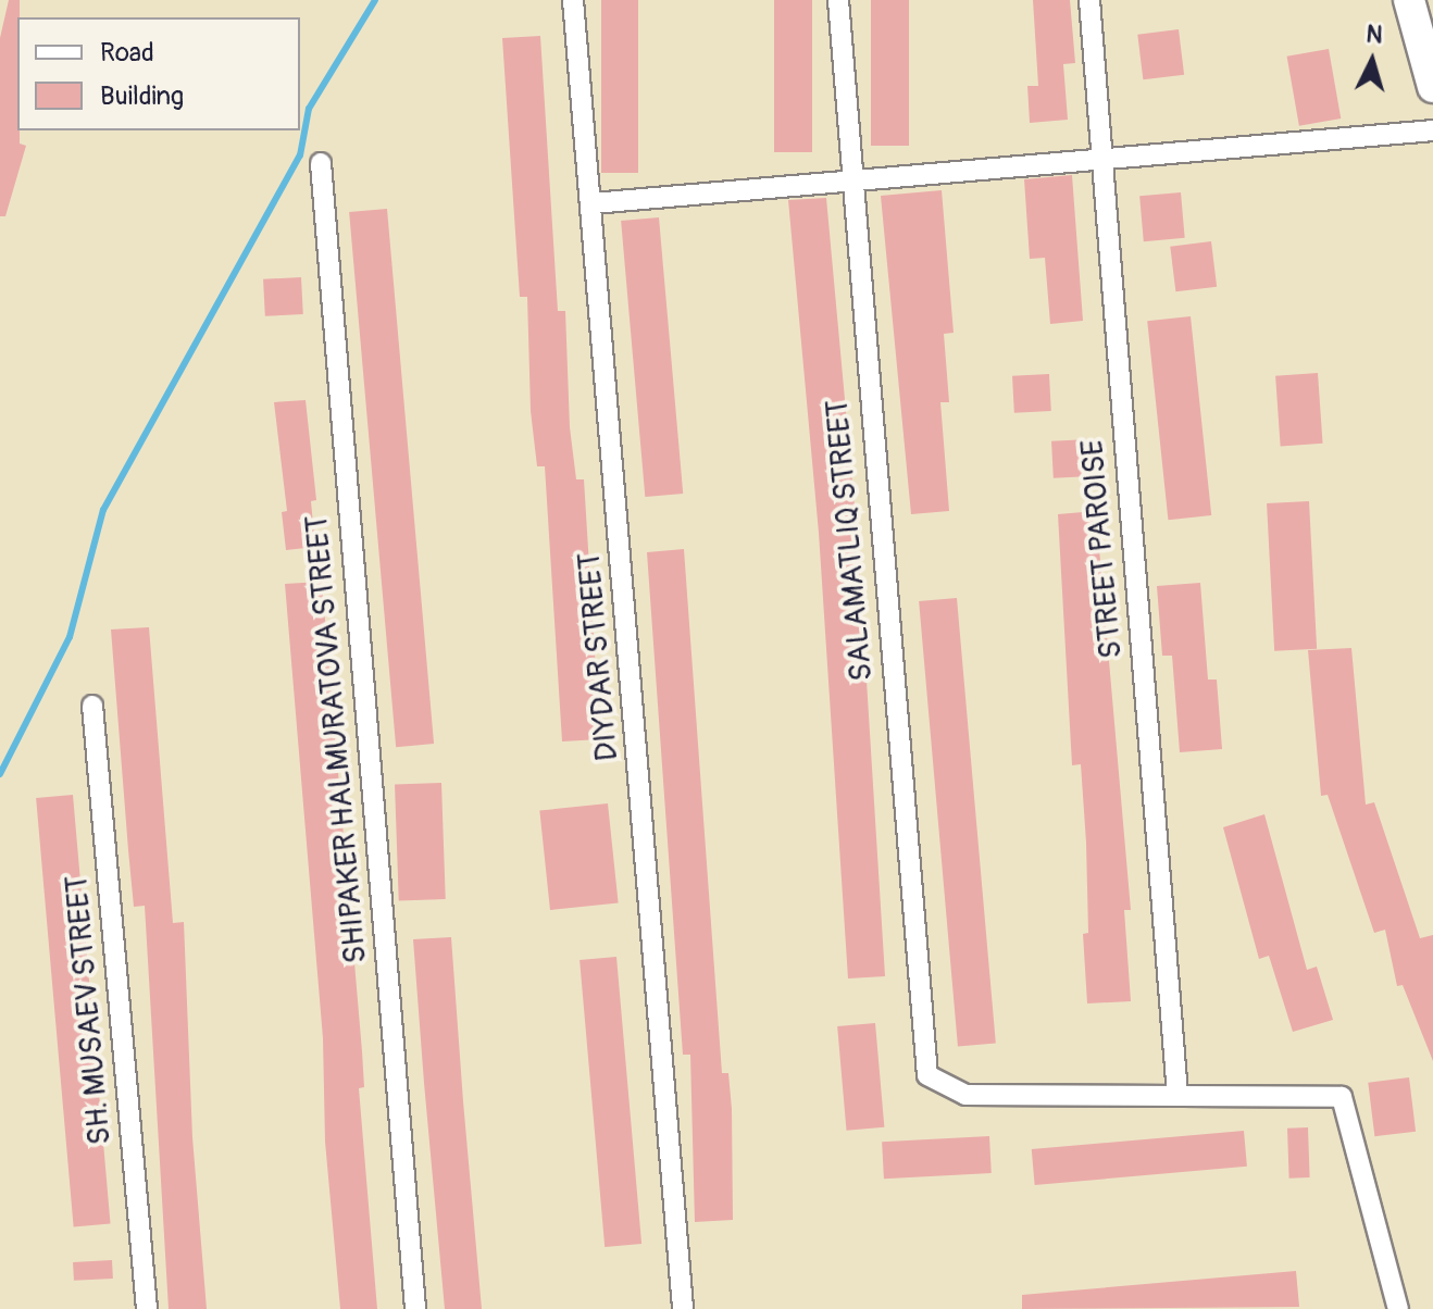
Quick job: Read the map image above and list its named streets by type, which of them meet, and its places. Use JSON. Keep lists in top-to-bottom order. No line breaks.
{"streets":{"street":["SALAMATLIQ STREET","STREET PAROISE","DIYDAR STREET","SHIPAKER HALMURATOVA STREET","SH. MUSAEV STREET"]},"crossings":[["SALAMATLIQ STREET","STREET PAROISE"]],"legend":["Road","Building"],"north":"top"}
